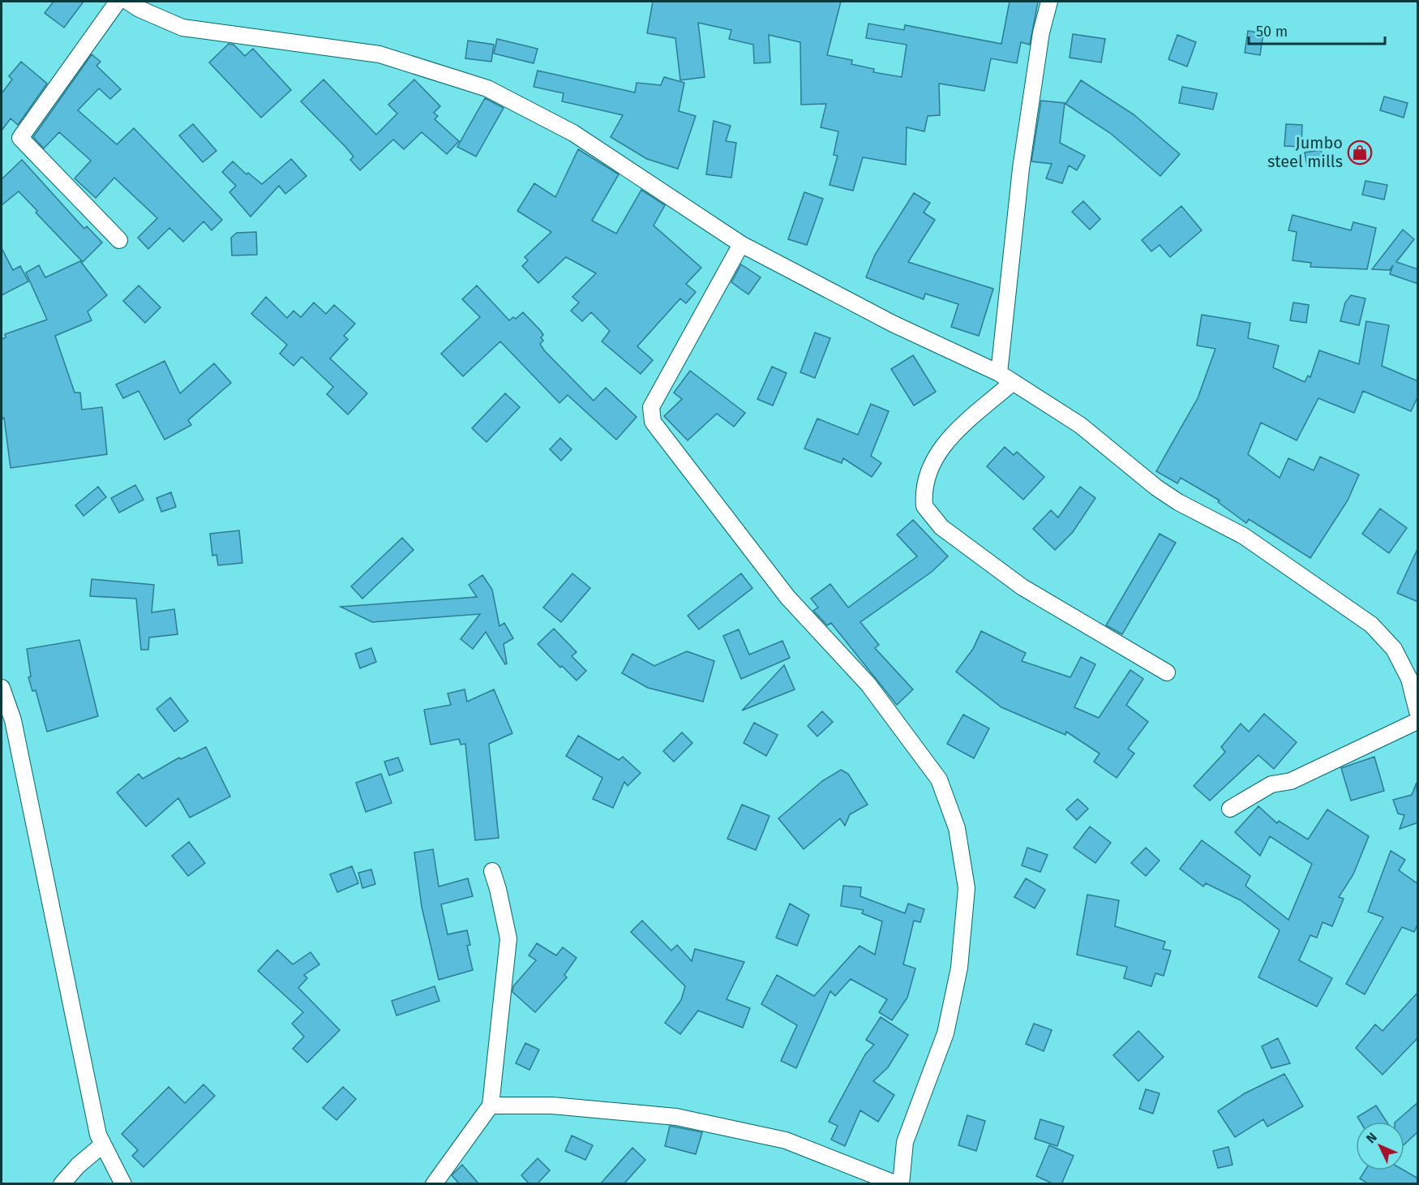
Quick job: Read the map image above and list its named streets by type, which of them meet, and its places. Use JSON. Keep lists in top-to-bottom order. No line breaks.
{"places":{"shop":["Jumbo steel mills"]},"scale_bar":"50 m","north":"top left"}
